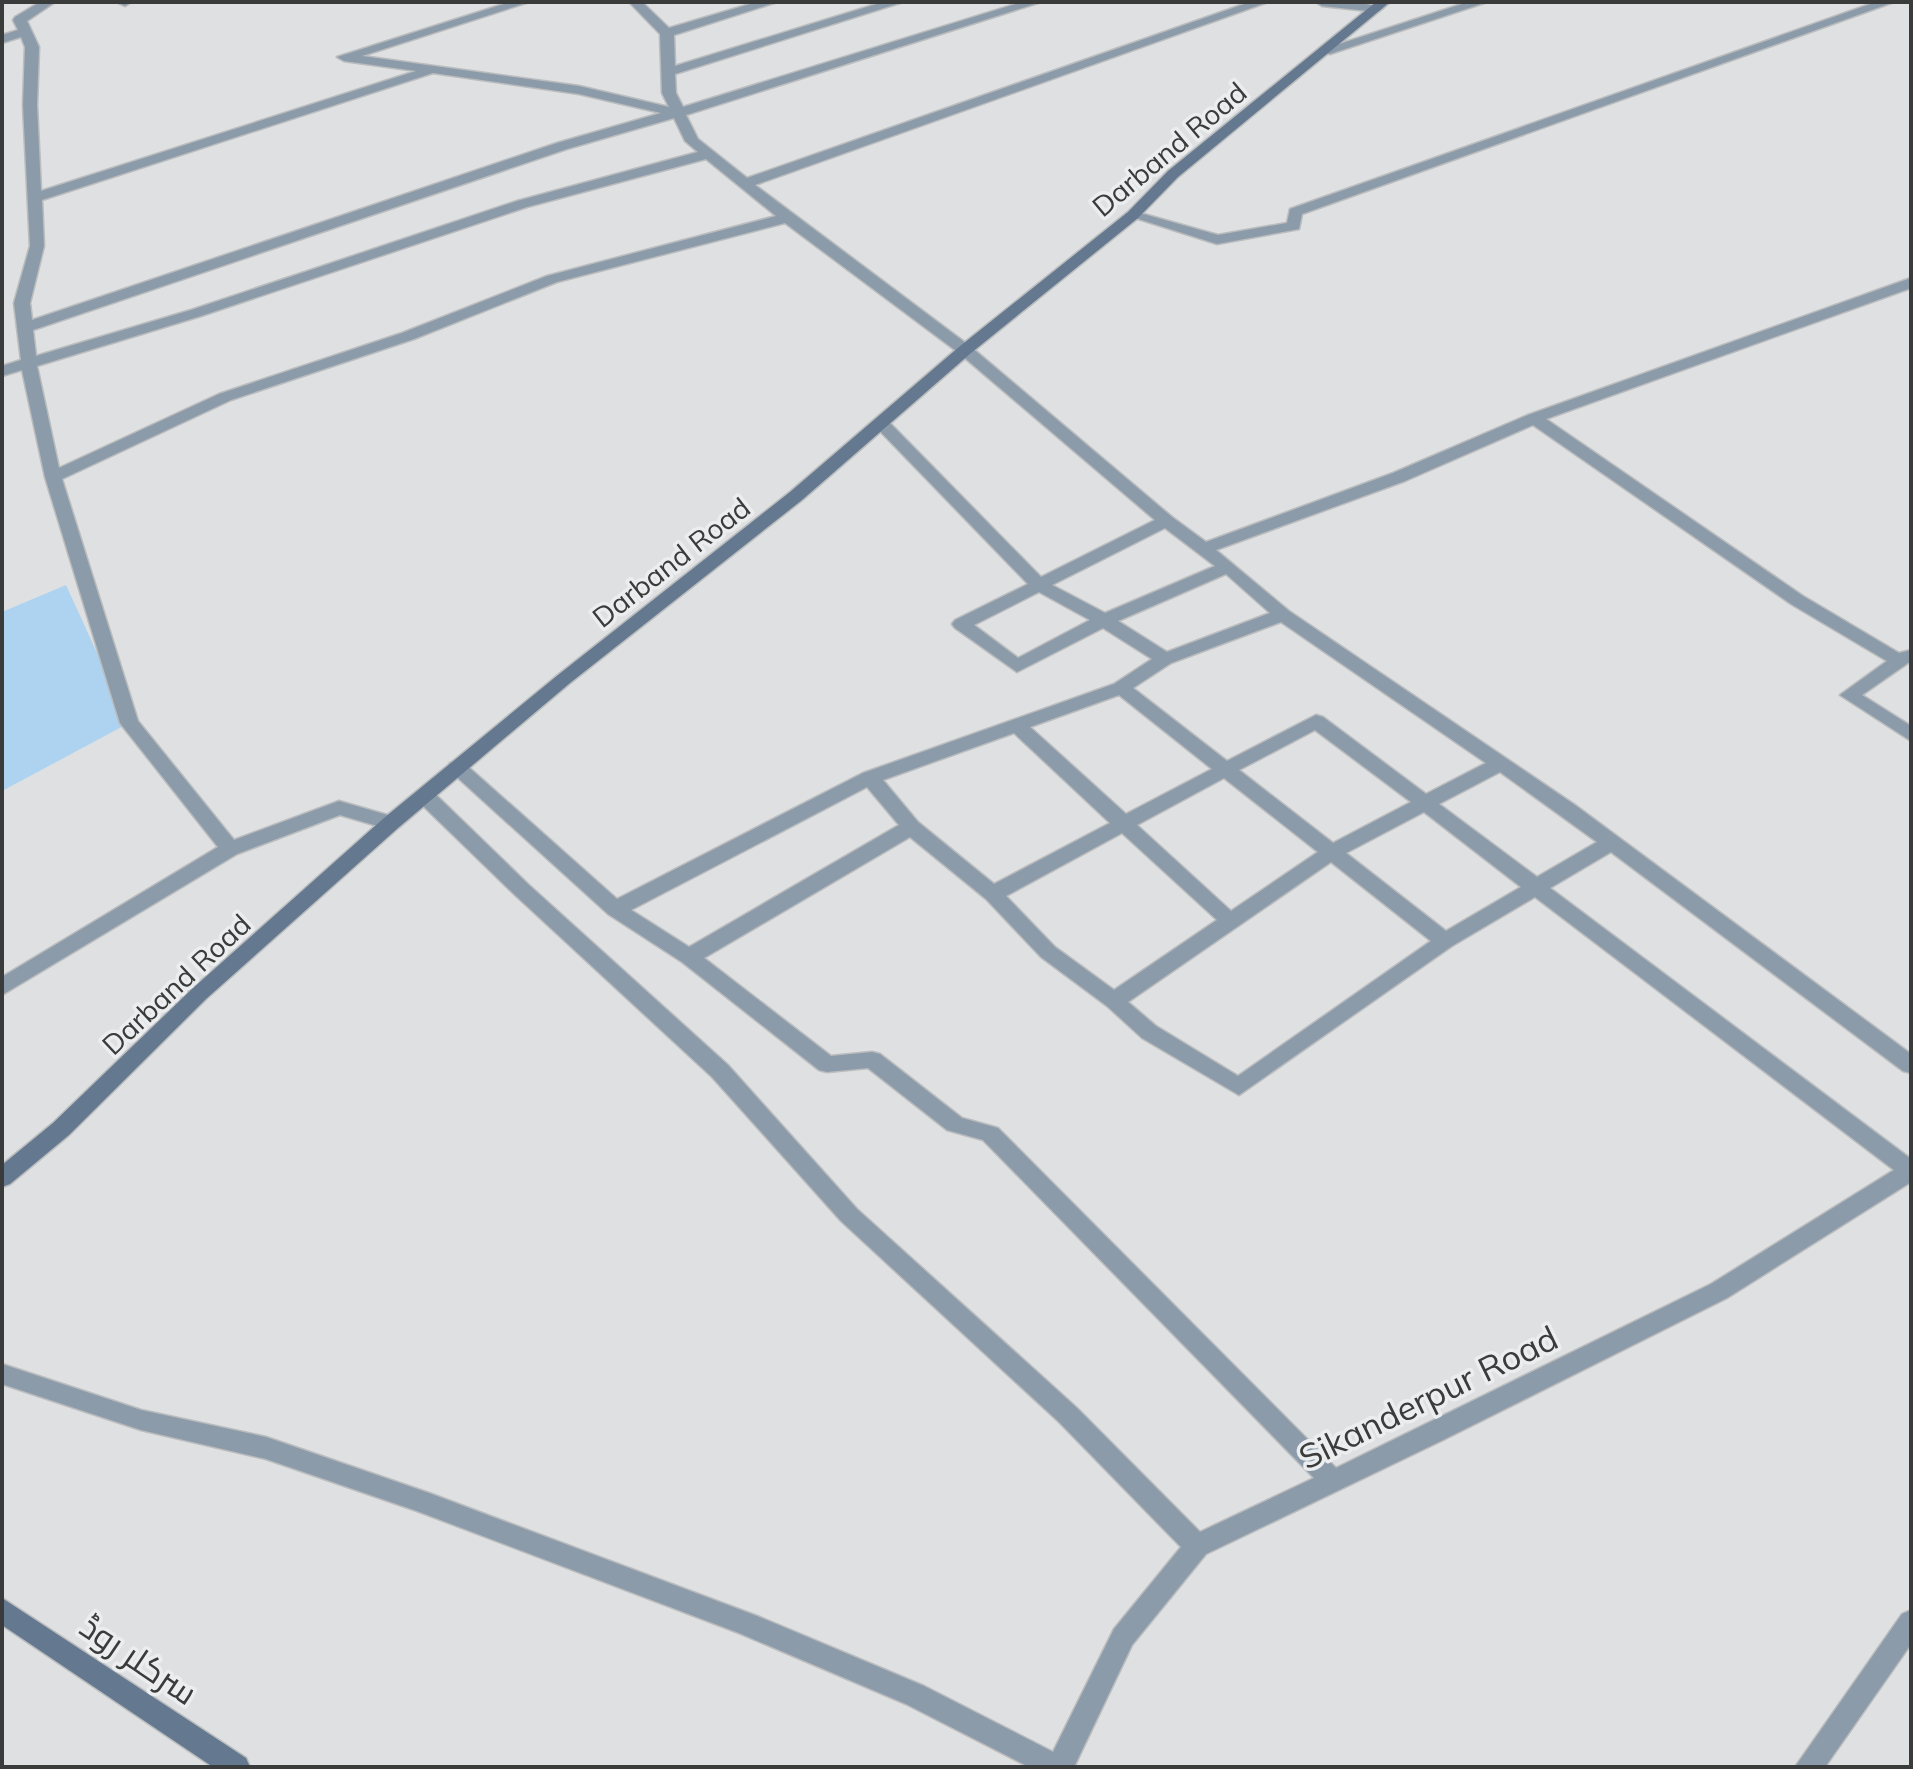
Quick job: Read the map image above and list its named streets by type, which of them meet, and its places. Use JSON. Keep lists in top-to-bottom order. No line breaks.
{"streets":{"main road":["Darband Road","سرکلر روڈ"],"street":["Sikanderpur Road"]}}
